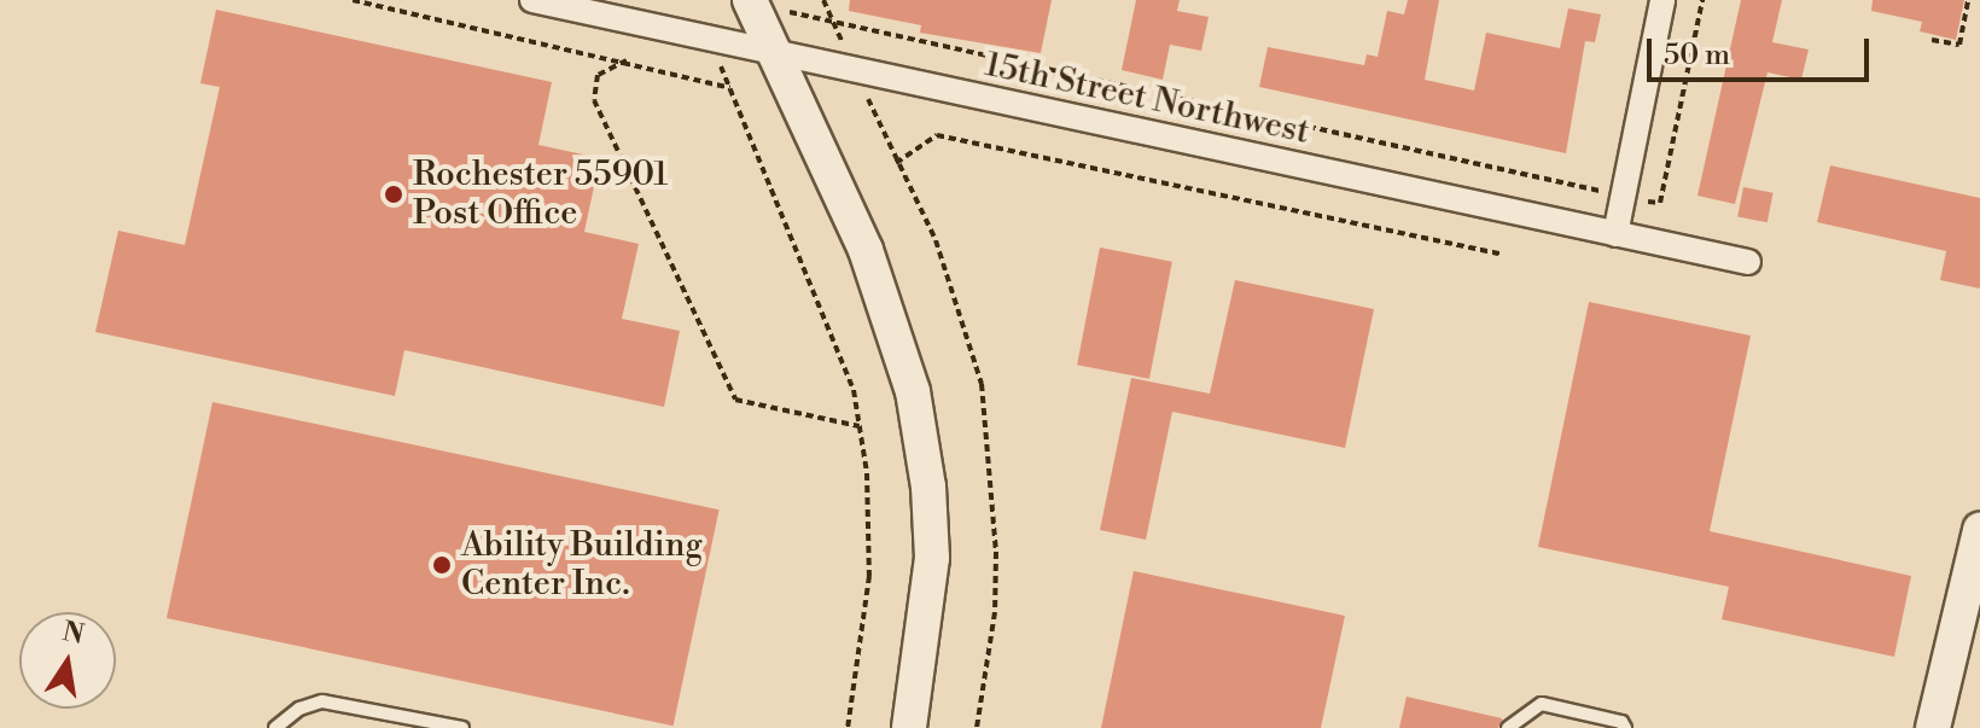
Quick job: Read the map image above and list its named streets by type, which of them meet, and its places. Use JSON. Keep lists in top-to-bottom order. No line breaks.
{"streets":{"street":["15th Street Northwest"]},"places":["Rochester 55901 Post Office","Ability Building Center Inc."],"scale_bar":"50 m","north":"top"}
